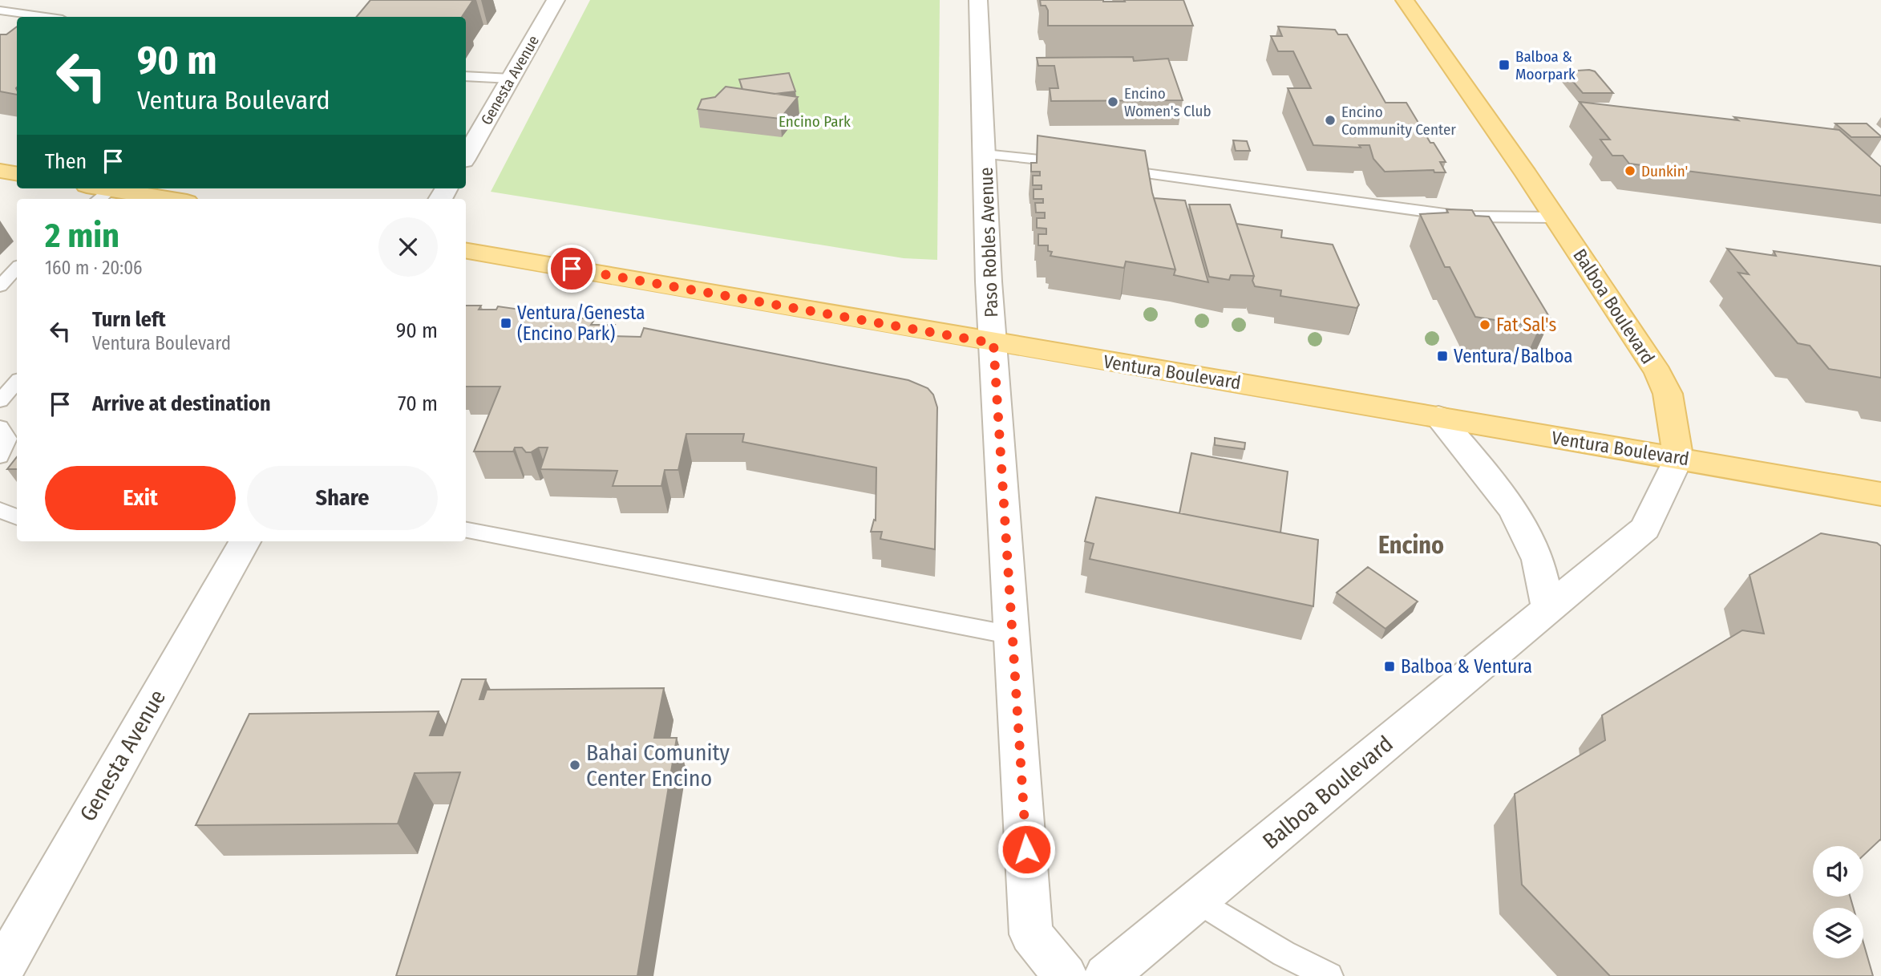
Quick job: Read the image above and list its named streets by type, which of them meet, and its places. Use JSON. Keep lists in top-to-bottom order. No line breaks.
{"streets":{"main road":["Balboa Boulevard","Ventura Boulevard"],"street":["Genesta Avenue","Paso Robles Avenue"]},"crossings":[["Paso Robles Avenue","Ventura Boulevard"],["Balboa Boulevard","Ventura Boulevard"]],"districts":["Encino"],"parks":["Encino Park"],"places":{"transit":["Balboa & Moorpark","Ventura/Genesta (Encino Park)","Ventura/Balboa","Balboa & Ventura"],"other":["Encino Women's Club","Encino Community Center","Dunkin'","Fat Sal's","Bahai Comunity Center Encino"]},"page":{"turn":["90 m","Ventura Boulevard"],"then":"Then","heading":["2 min","160 m · 20:06"],"list":[{"name":"Turn left","note":"Ventura Boulevard","value":"90 m"},{"name":"Arrive at destination","value":"70 m"}],"buttons":["Exit","Share"]}}
